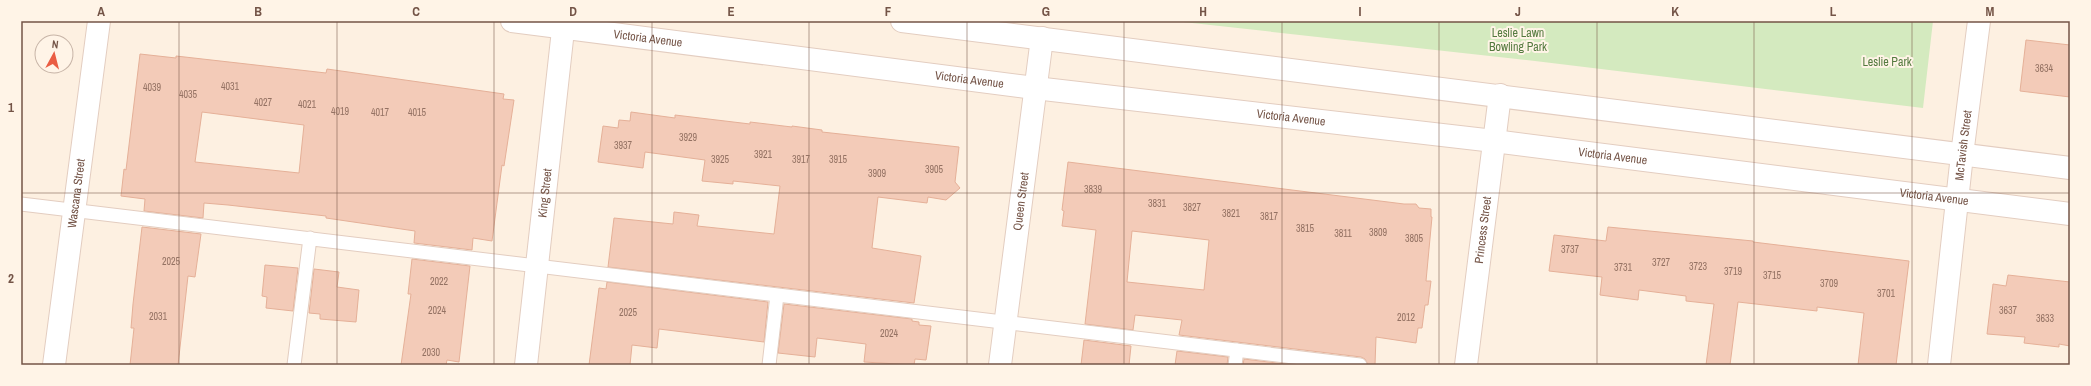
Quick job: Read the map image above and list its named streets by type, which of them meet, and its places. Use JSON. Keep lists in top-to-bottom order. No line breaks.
{"streets":{"street":["Victoria Avenue","McTavish Street","Wascana Street","King Street","Queen Street","Princess Street"]},"crossings":[["Victoria Avenue","McTavish Street"],["Victoria Avenue","King Street"],["Victoria Avenue","Queen Street"],["Victoria Avenue","Princess Street"]],"parks":["Leslie Lawn Bowling Park","Leslie Park"],"house_numbers":["3634","4031","4039","4035","4027","4021","4019","4017","4015","3929","3937","3921","3925","3917","3915","3905","3909","3839","3831","3827","3821","3817","3815","3809","3811","3805","3737","2025","3727","3723","3731","3719","3715","2022","3709","3701","2024","3637","2025","2031","2012","3633","2024","2030"],"north":"top","grid":{"columns":["A","B","C","D","E","F","G","H","I","J","K","L","M"],"rows":["1","2"]}}
